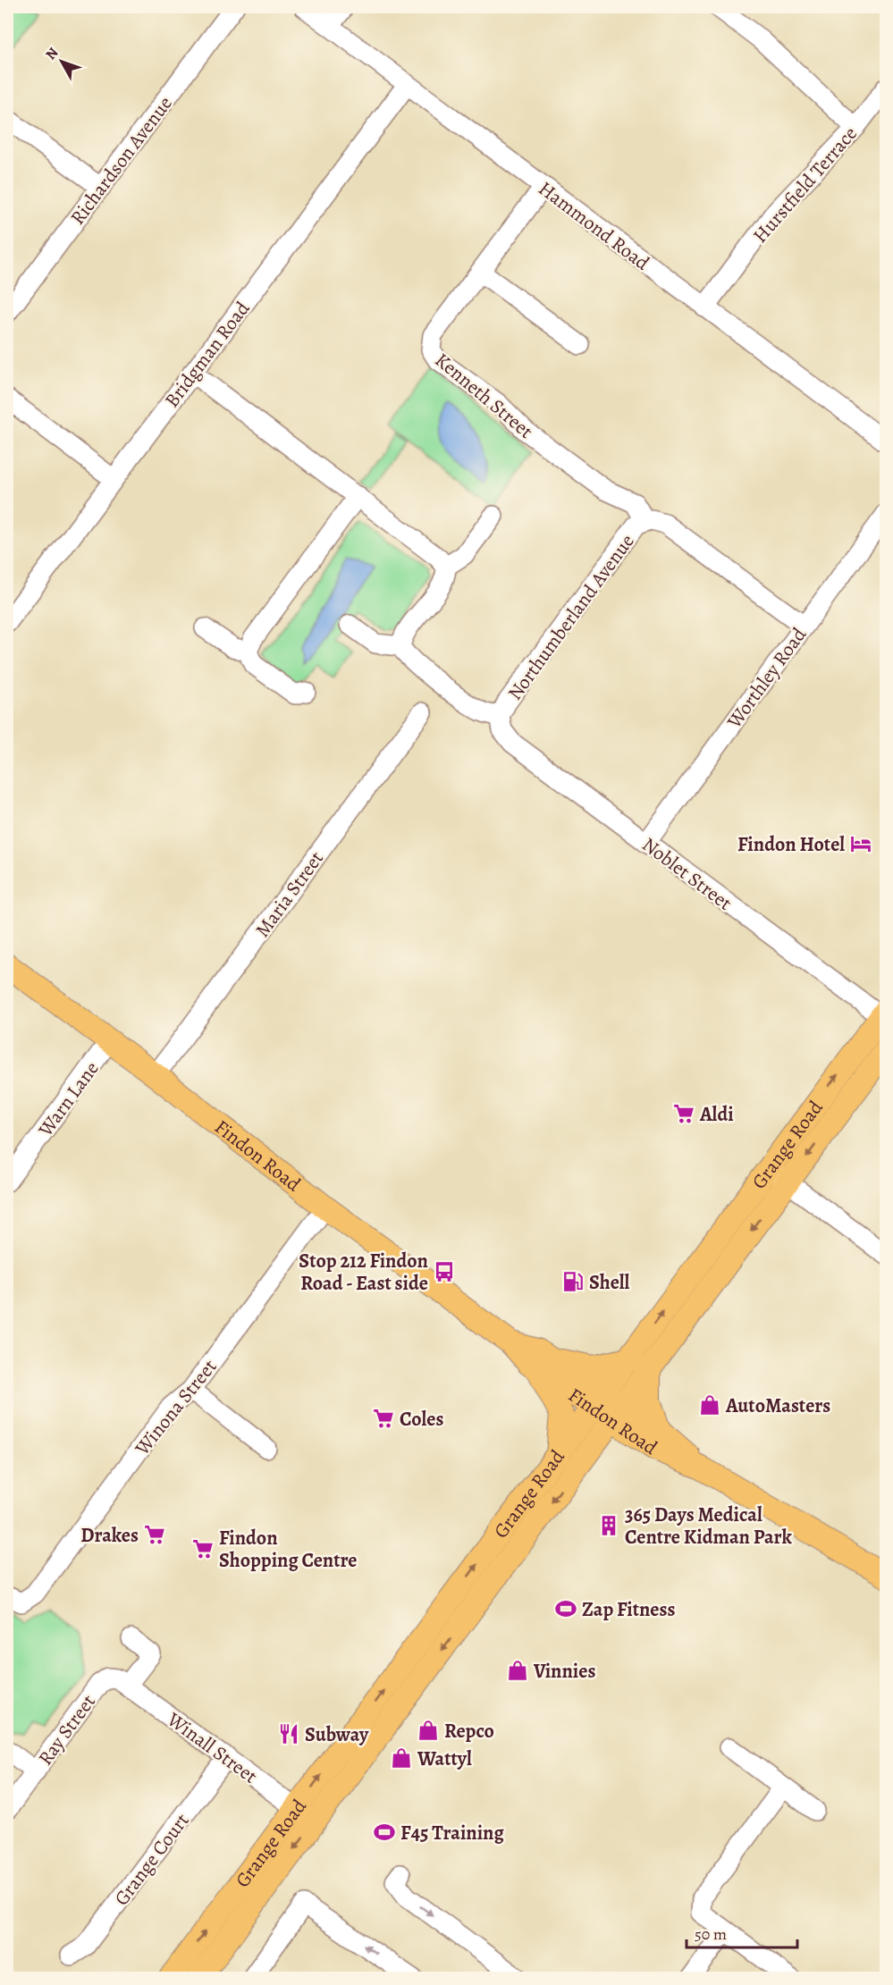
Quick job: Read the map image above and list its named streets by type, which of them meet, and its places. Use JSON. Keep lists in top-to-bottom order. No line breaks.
{"streets":{"main road":["Grange Road","Findon Road"],"street":["Richardson Avenue","Hurstfield Terrace","Hammond Road","Bridgman Road","Kenneth Street","Northumberland Avenue","Worthley Road","Noblet Street","Maria Street","Warn Lane","Winona Street","Ray Street","Winall Street","Grange Court"]},"crossings":[["Hurstfield Terrace","Hammond Road"],["Hammond Road","Bridgman Road"],["Hammond Road","Kenneth Street"],["Kenneth Street","Northumberland Avenue"],["Northumberland Avenue","Worthley Road"],["Northumberland Avenue","Noblet Street"],["Worthley Road","Noblet Street"],["Noblet Street","Grange Road"],["Maria Street","Findon Road"],["Warn Lane","Findon Road"],["Grange Road","Findon Road"],["Grange Road","Winall Street"],["Findon Road","Winona Street"],["Ray Street","Winall Street"],["Winall Street","Grange Court"]],"places":{"hotel":["Findon Hotel"],"supermarket":["Aldi","Coles","Drakes","Findon Shopping Centre"],"bus stop":["Stop 212 Findon Road - East side"],"fuel station":["Shell"],"shop":["AutoMasters","Vinnies","Repco","Wattyl"],"building":["365 Days Medical Centre Kidman Park"],"sports":["Zap Fitness","F45 Training"],"restaurant":["Subway"]},"scale_bar":"50 m","north":"top left"}
